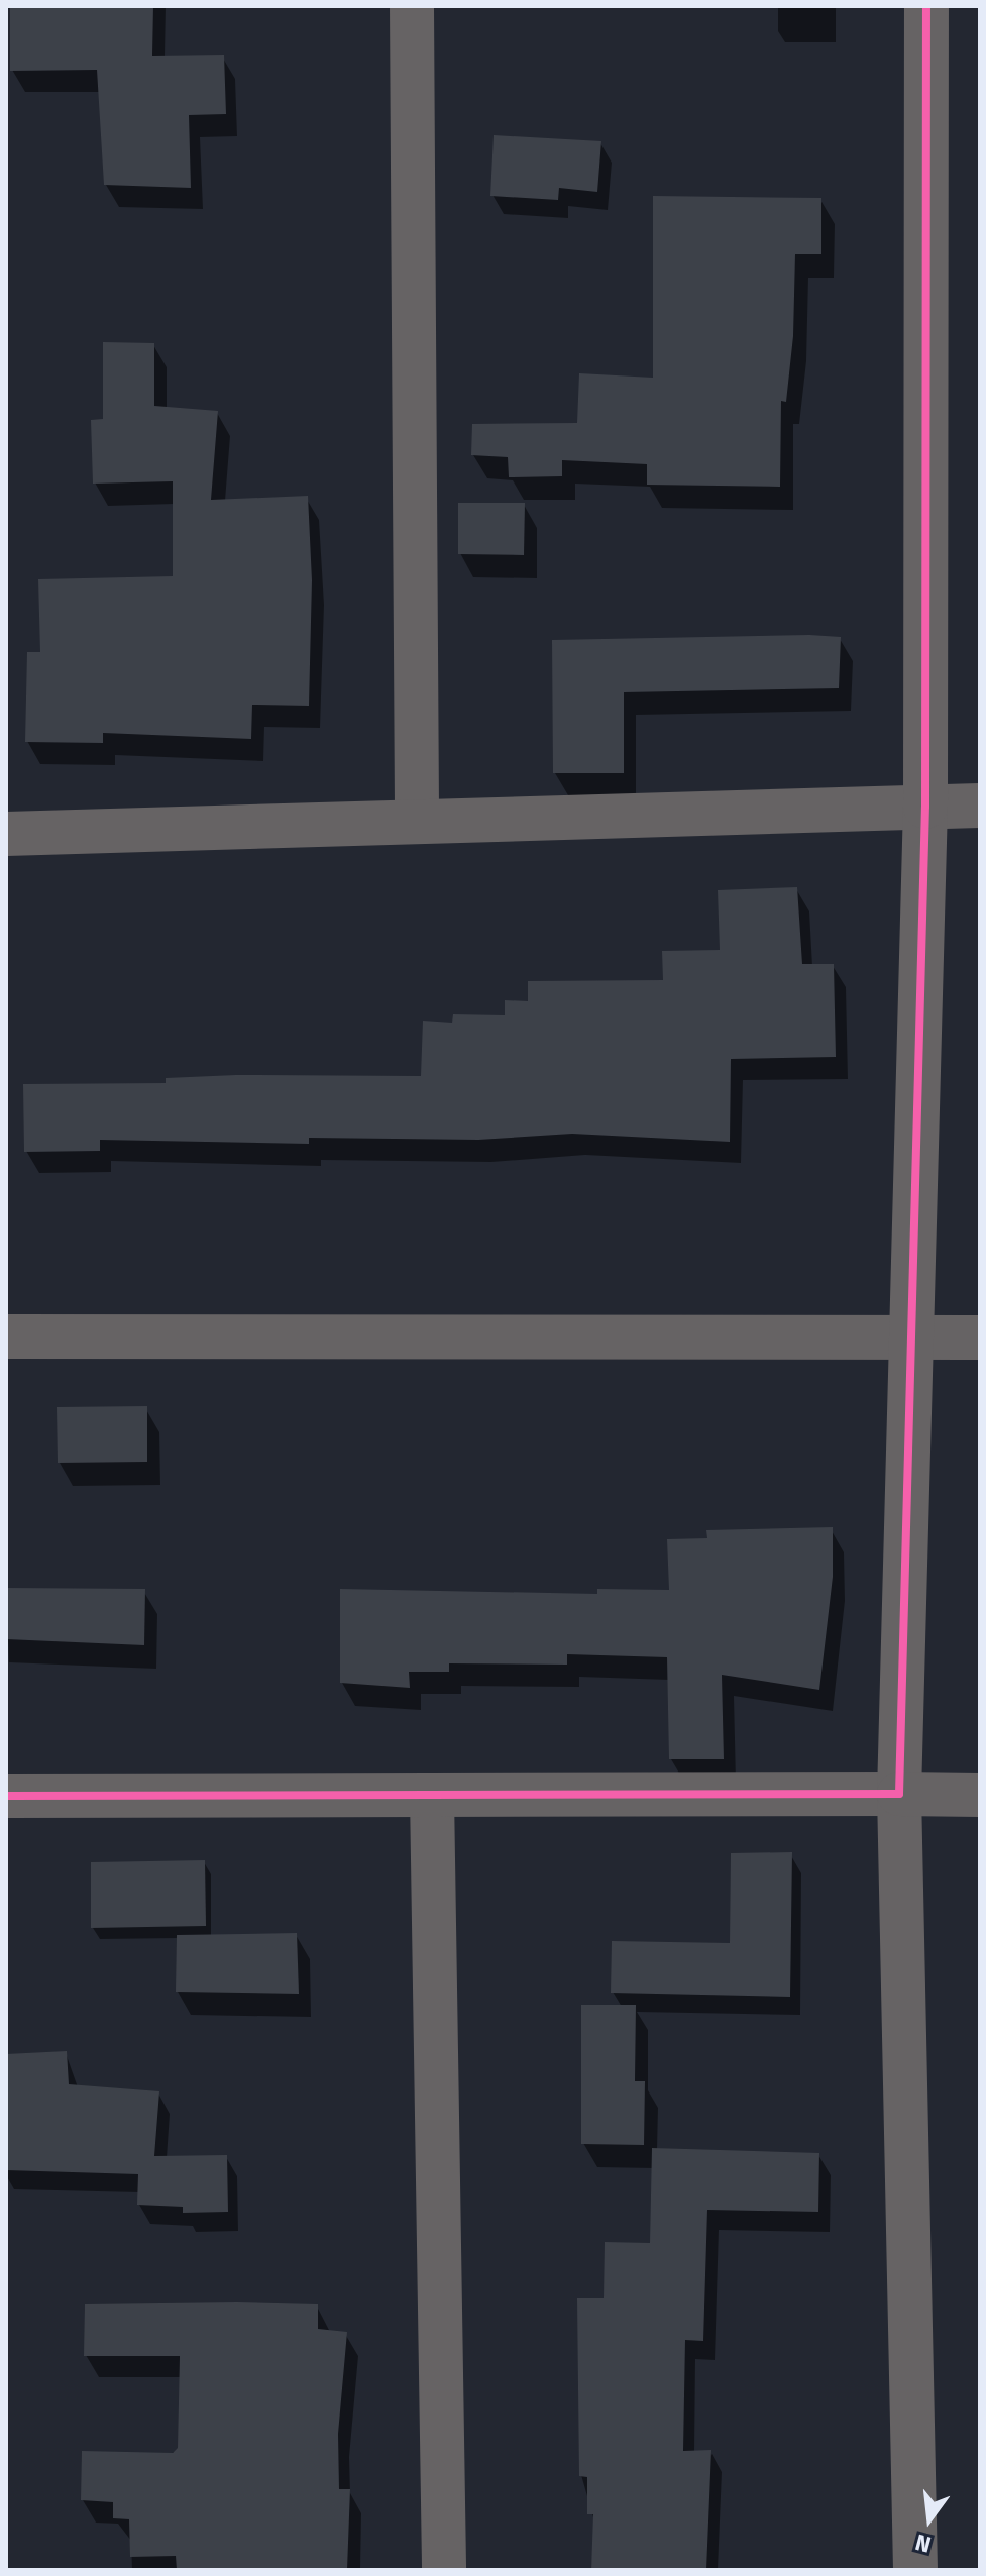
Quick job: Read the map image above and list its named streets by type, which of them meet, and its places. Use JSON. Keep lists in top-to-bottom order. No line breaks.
{"north":"bottom"}
